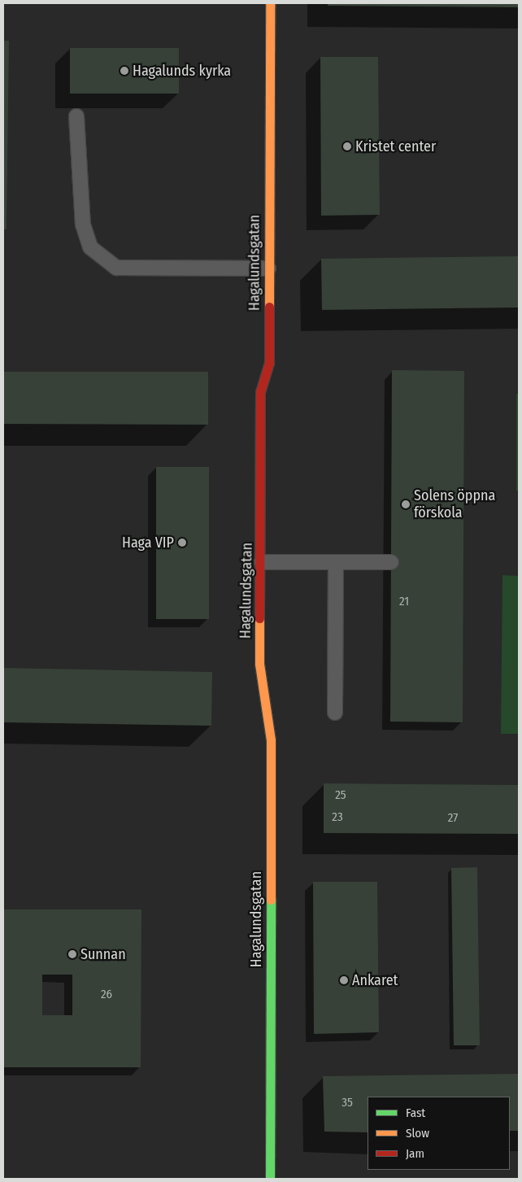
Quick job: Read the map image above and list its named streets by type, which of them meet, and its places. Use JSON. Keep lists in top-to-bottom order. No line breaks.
{"streets":{"street":["Hagalundsgatan"]},"places":["Hagalunds kyrka","Kristet center","Solens öppna förskola","Haga VIP","Sunnan","Ankaret"],"house_numbers":["21","25","23","27","26","35"],"legend":["Fast","Slow","Jam"]}
